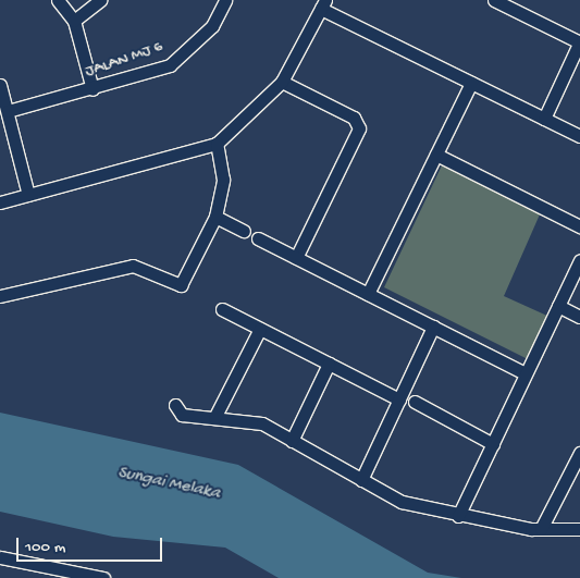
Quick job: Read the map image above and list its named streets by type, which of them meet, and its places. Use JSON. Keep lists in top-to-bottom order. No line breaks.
{"streets":{"street":["JALAN MJ 6"]},"water":["Sungai Melaka"],"scale_bar":"100 m"}
